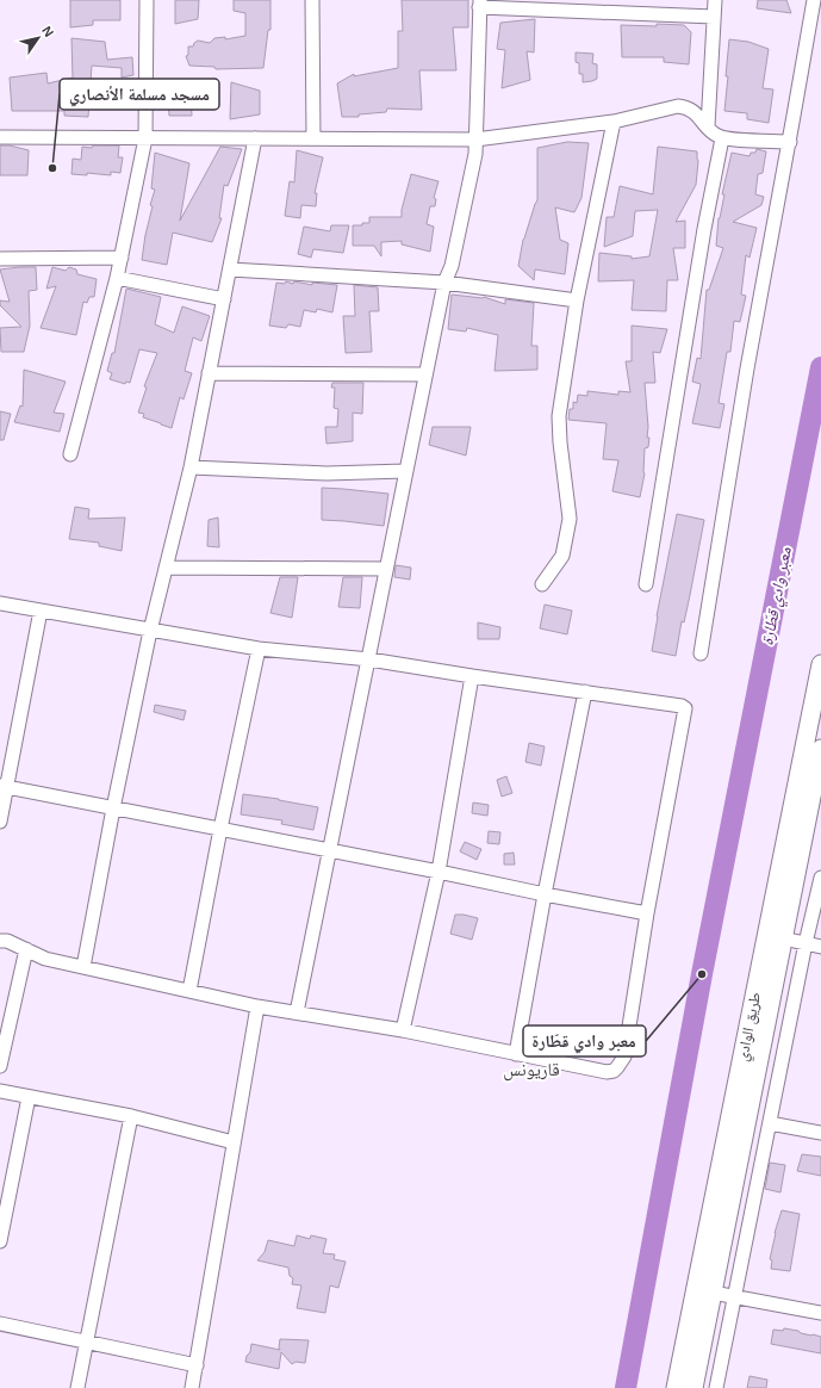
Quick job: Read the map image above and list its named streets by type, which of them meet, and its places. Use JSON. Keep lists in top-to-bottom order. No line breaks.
{"streets":{"main road":["طريق الوادي"]},"districts":["قاريونس"],"water":["معبر وادي قطّارة"],"places":["مسجد مسلمة الأنصاري","معبر وادي قطّارة"],"north":"top right"}
